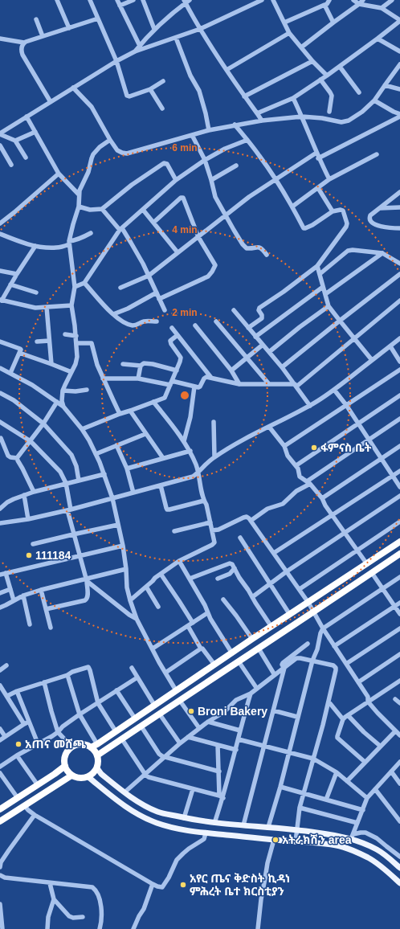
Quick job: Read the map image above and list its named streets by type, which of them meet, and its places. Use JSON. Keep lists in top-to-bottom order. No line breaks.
{"places":["ፋምናስ ቤት","111184","Broni Bakery","አጠና መሸጫ","አትራክሽን area","አየር ጤና ቅድስት ኪዳነ ምሕረት ቤተ ክርስቲያን"],"rings":["6 min","4 min","2 min"]}
